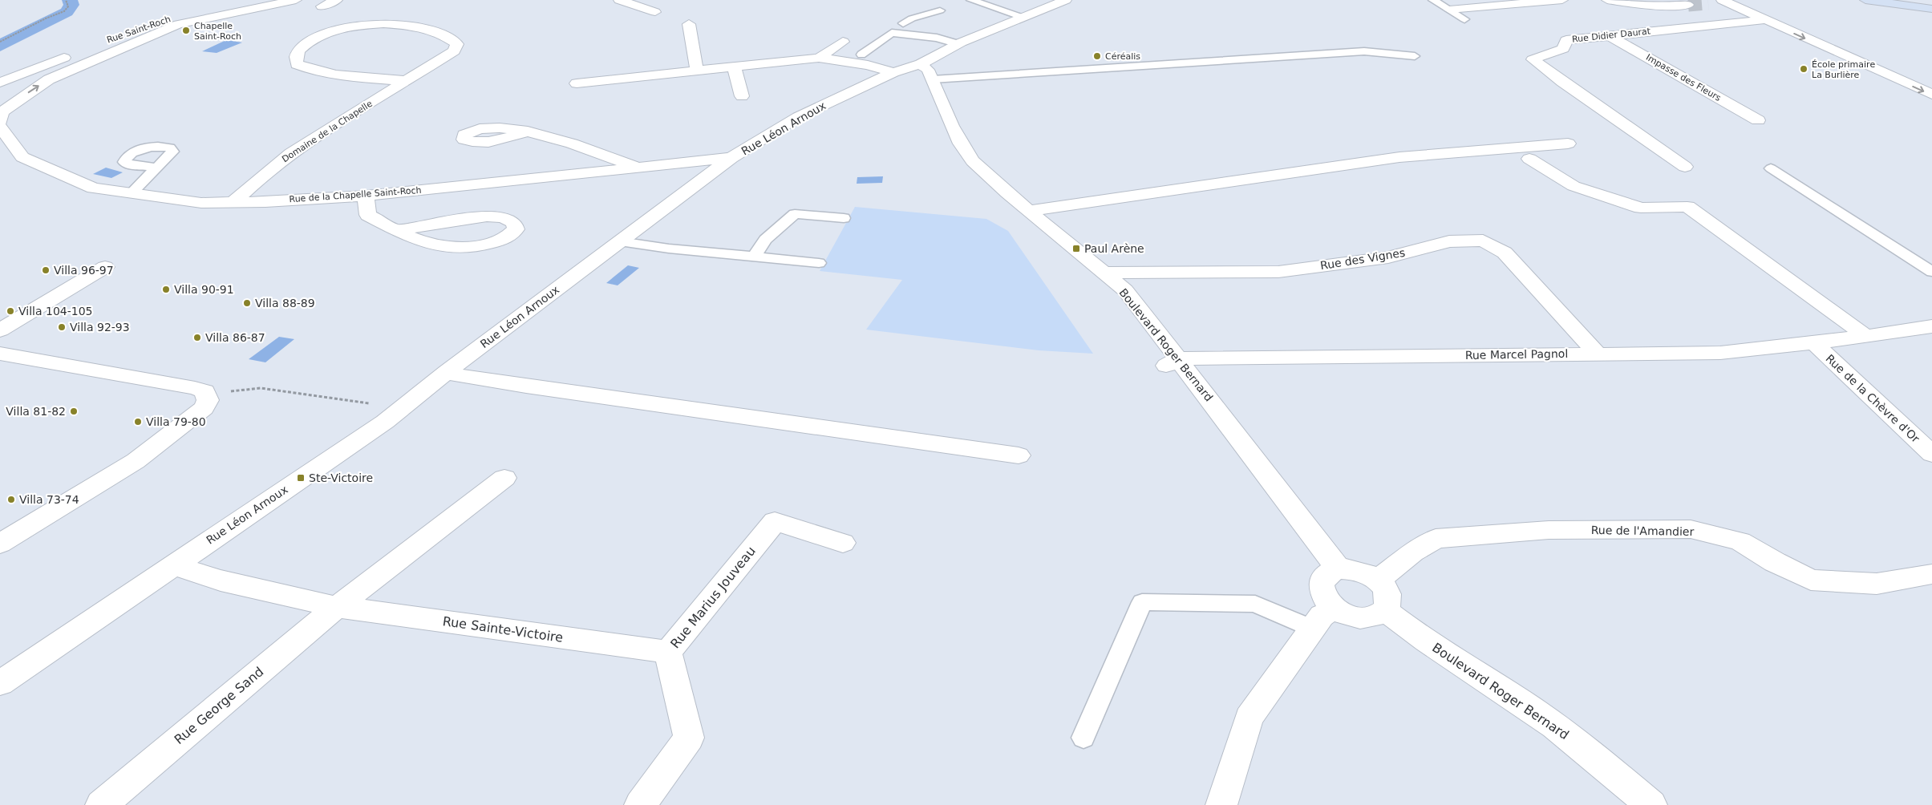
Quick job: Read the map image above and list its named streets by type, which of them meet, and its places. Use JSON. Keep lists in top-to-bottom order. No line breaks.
{"streets":{"street":["Rue Saint-Roch","Rue Didier Daurat","Impasse des Fleurs","Rue Léon Arnoux","Domaine de la Chapelle","Rue de la Chapelle Saint-Roch","Rue des Vignes","Boulevard Roger Bernard","Rue Marcel Pagnol","Rue de la Chèvre d'Or","Rue de l'Amandier","Rue Marius Jouveau","Rue Sainte-Victoire","Rue George Sand"]},"crossings":[["Rue Didier Daurat","Impasse des Fleurs"],["Rue Léon Arnoux","Rue de la Chapelle Saint-Roch"],["Rue Léon Arnoux","Boulevard Roger Bernard"],["Rue Léon Arnoux","Rue Sainte-Victoire"],["Domaine de la Chapelle","Rue de la Chapelle Saint-Roch"],["Rue des Vignes","Boulevard Roger Bernard"],["Rue des Vignes","Rue Marcel Pagnol"],["Boulevard Roger Bernard","Rue Marcel Pagnol"],["Boulevard Roger Bernard","Rue de l'Amandier"],["Rue Marcel Pagnol","Rue de la Chèvre d'Or"],["Rue Marius Jouveau","Rue Sainte-Victoire"],["Rue Sainte-Victoire","Rue George Sand"]],"places":{"other":["Chapelle Saint-Roch","Céréalis","École primaire La Burlière","Villa 96-97","Villa 90-91","Villa 88-89","Villa 104-105","Villa 92-93","Villa 86-87","Villa 81-82","Villa 79-80","Villa 73-74"],"transit":["Paul Arène","Ste-Victoire"]}}
